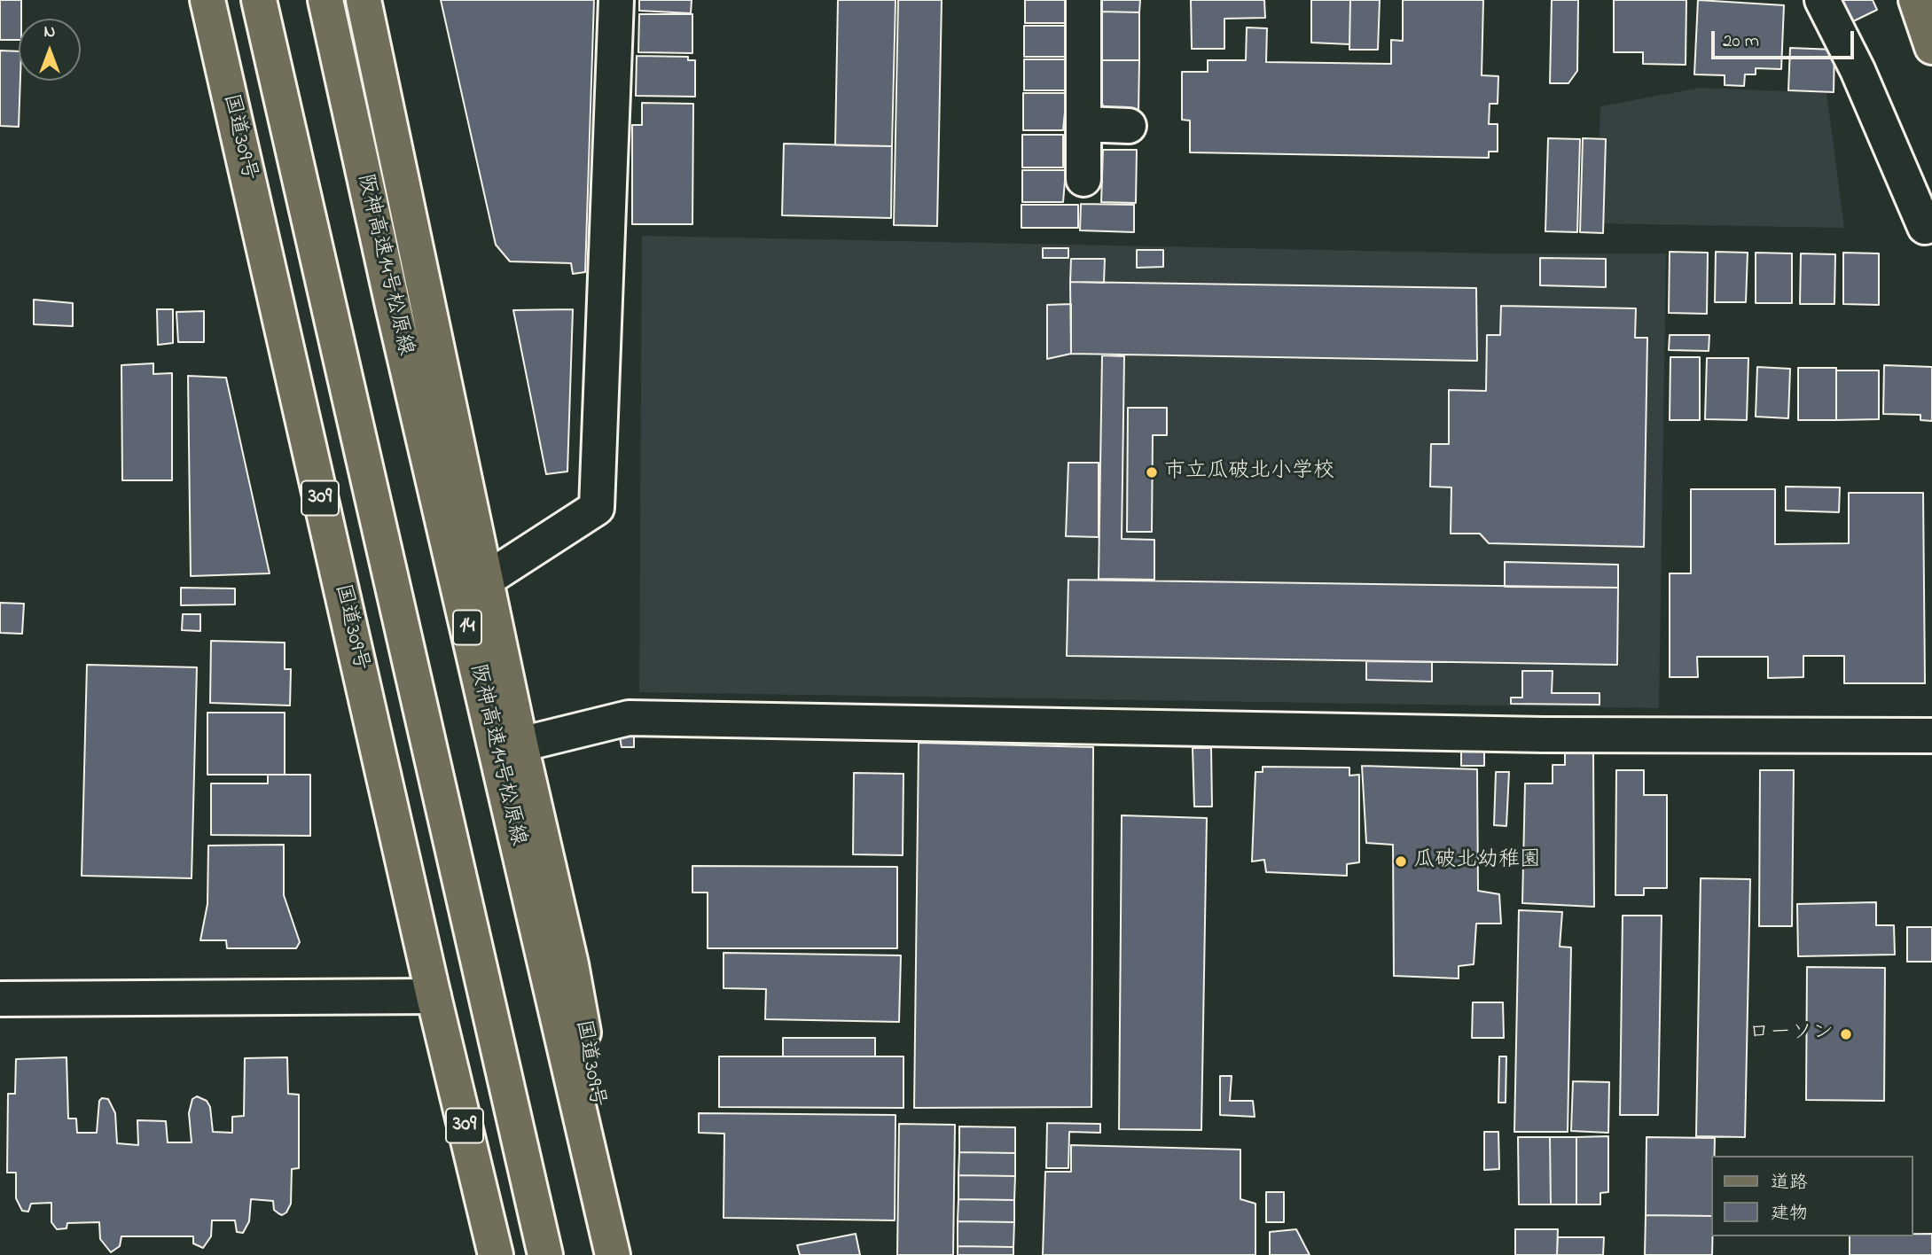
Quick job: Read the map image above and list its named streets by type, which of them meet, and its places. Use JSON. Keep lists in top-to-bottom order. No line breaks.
{"streets":{"main road":["国道309号","阪神高速14号松原線","309","14"]},"places":["市立瓜破北小学校","瓜破北幼稚園","ローソン"],"legend":["道路","建物"],"scale_bar":"20 m","north":"top"}
